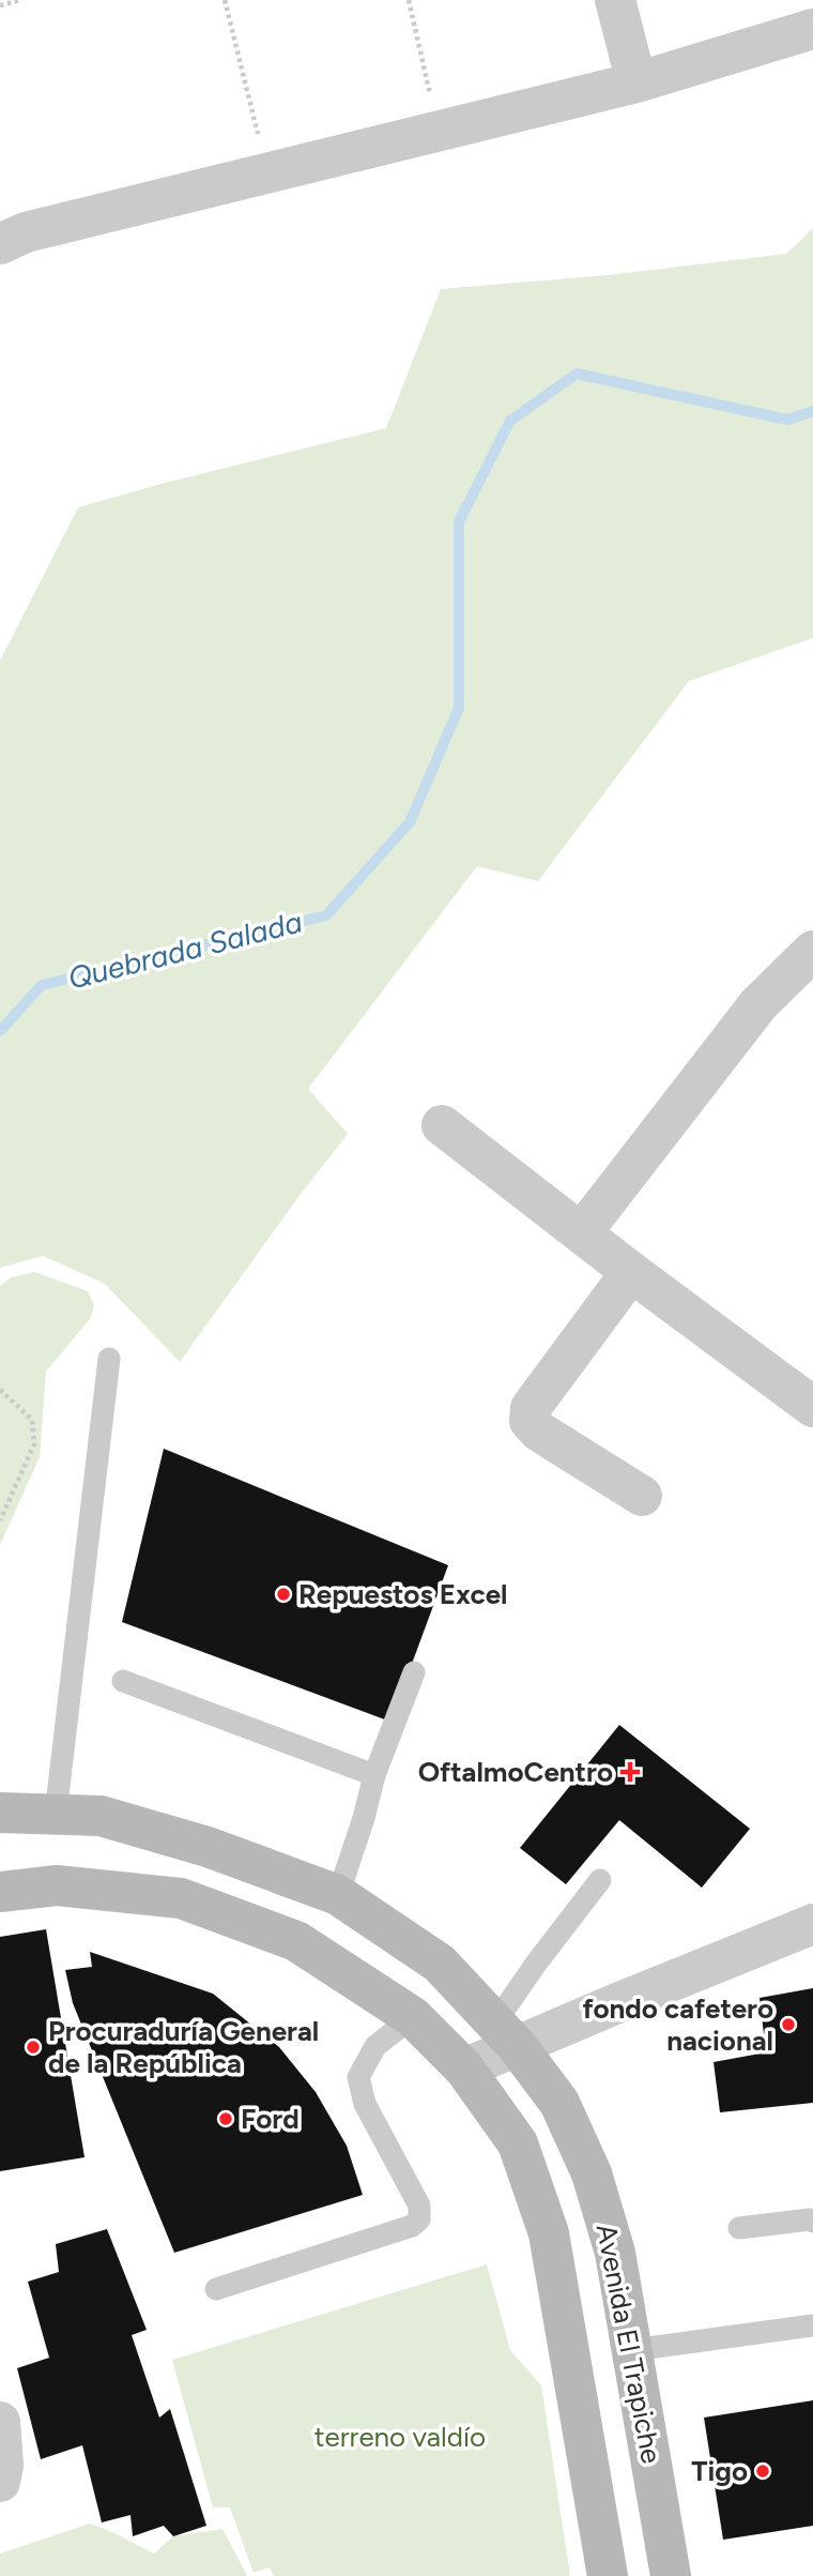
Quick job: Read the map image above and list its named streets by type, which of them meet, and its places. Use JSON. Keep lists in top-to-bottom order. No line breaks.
{"streets":{"main road":["Avenida El Trapiche"]},"water":["Quebrada Salada"],"parks":["terreno valdío"],"places":{"other":["Repuestos Excel","fondo cafetero nacional","Procuraduría General de la República","Ford","Tigo"],"health":["OftalmoCentro"]}}
